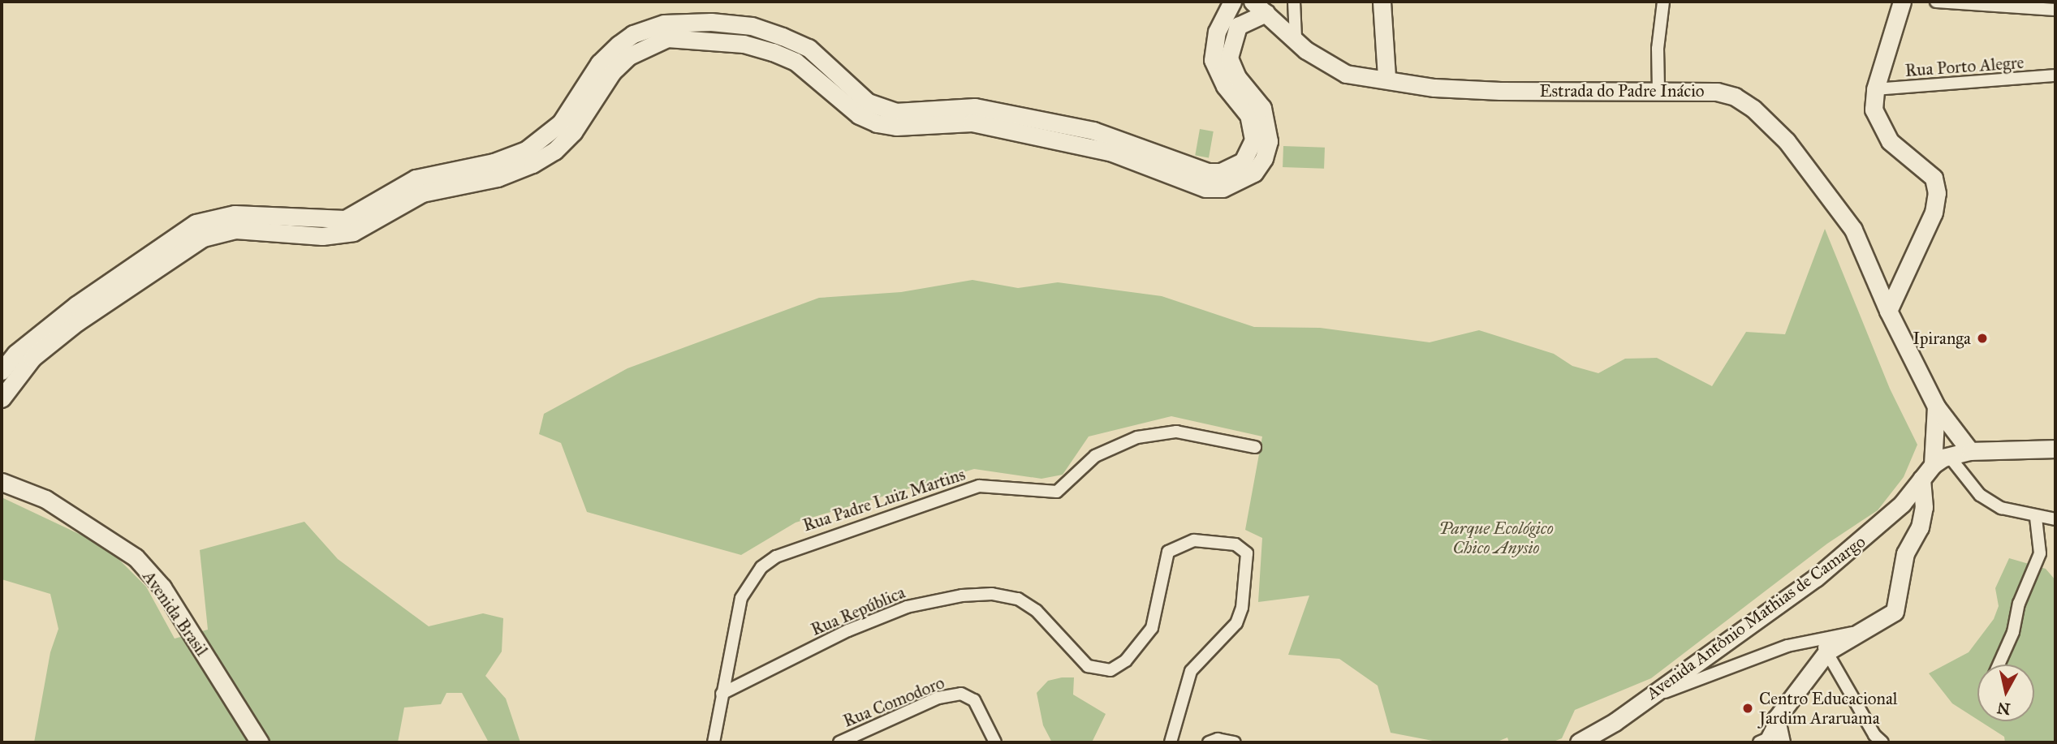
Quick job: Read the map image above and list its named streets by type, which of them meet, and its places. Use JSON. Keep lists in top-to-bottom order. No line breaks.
{"streets":{"street":["Rua Porto Alegre","Estrada do Padre Inácio","Rua Padre Luiz Martins","Rua República","Avenida Brasil","Avenida Antônio Mathias de Camargo","Rua Comodoro"]},"crossings":[["Rua Padre Luiz Martins","Rua República"]],"parks":["Parque Ecológico Chico Anysio"],"places":["Ipiranga","Centro Educacional Jardim Araruama"],"north":"bottom"}
